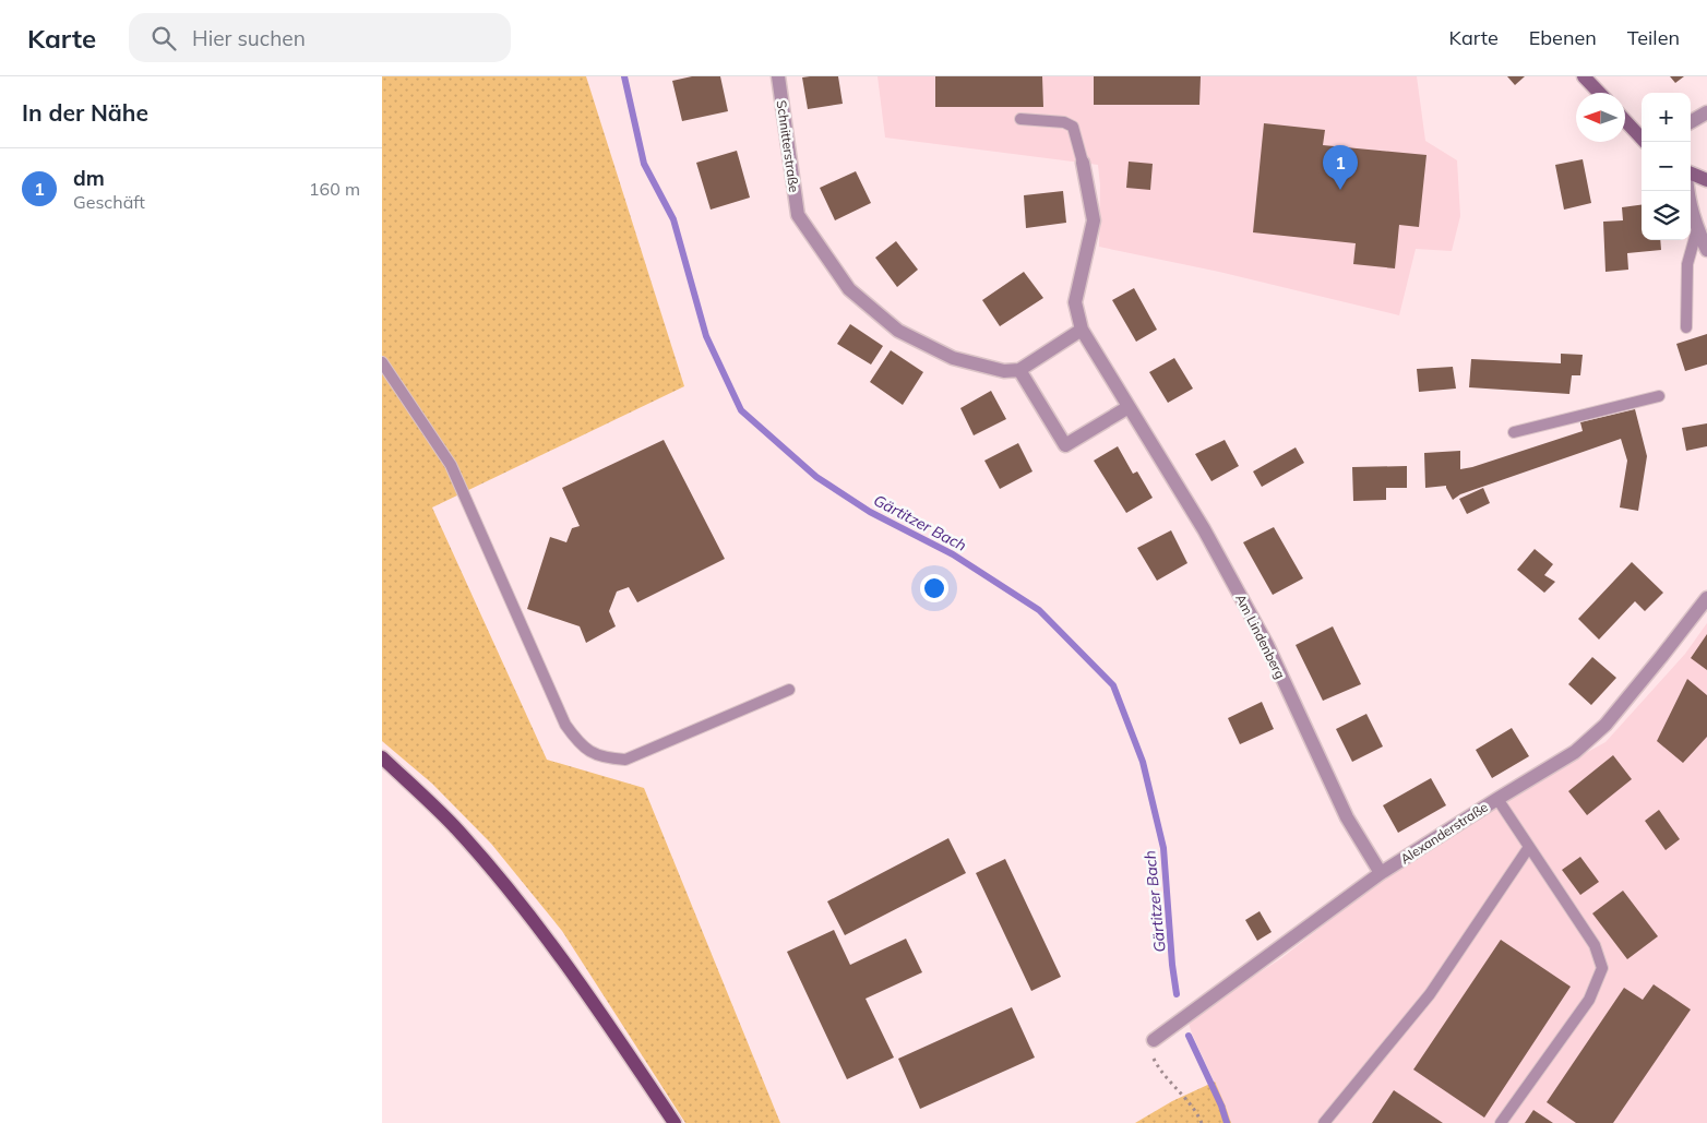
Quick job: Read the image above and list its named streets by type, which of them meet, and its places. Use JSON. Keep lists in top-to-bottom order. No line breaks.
{"streets":{"street":["Schnitterstraße","Am Lindenberg","Alexanderstraße"]},"crossings":[["Am Lindenberg","Alexanderstraße"]],"water":["Gärtitzer Bach"],"north":"left","page":{"header":"Karte","search":"Hier suchen","nav":["Karte","Ebenen","Teilen"],"heading":"In der Nähe","map_buttons":["+","−"],"pins":"1","list":[{"mark":"1","name":"dm","note":"Geschäft","value":"160 m"}]}}
